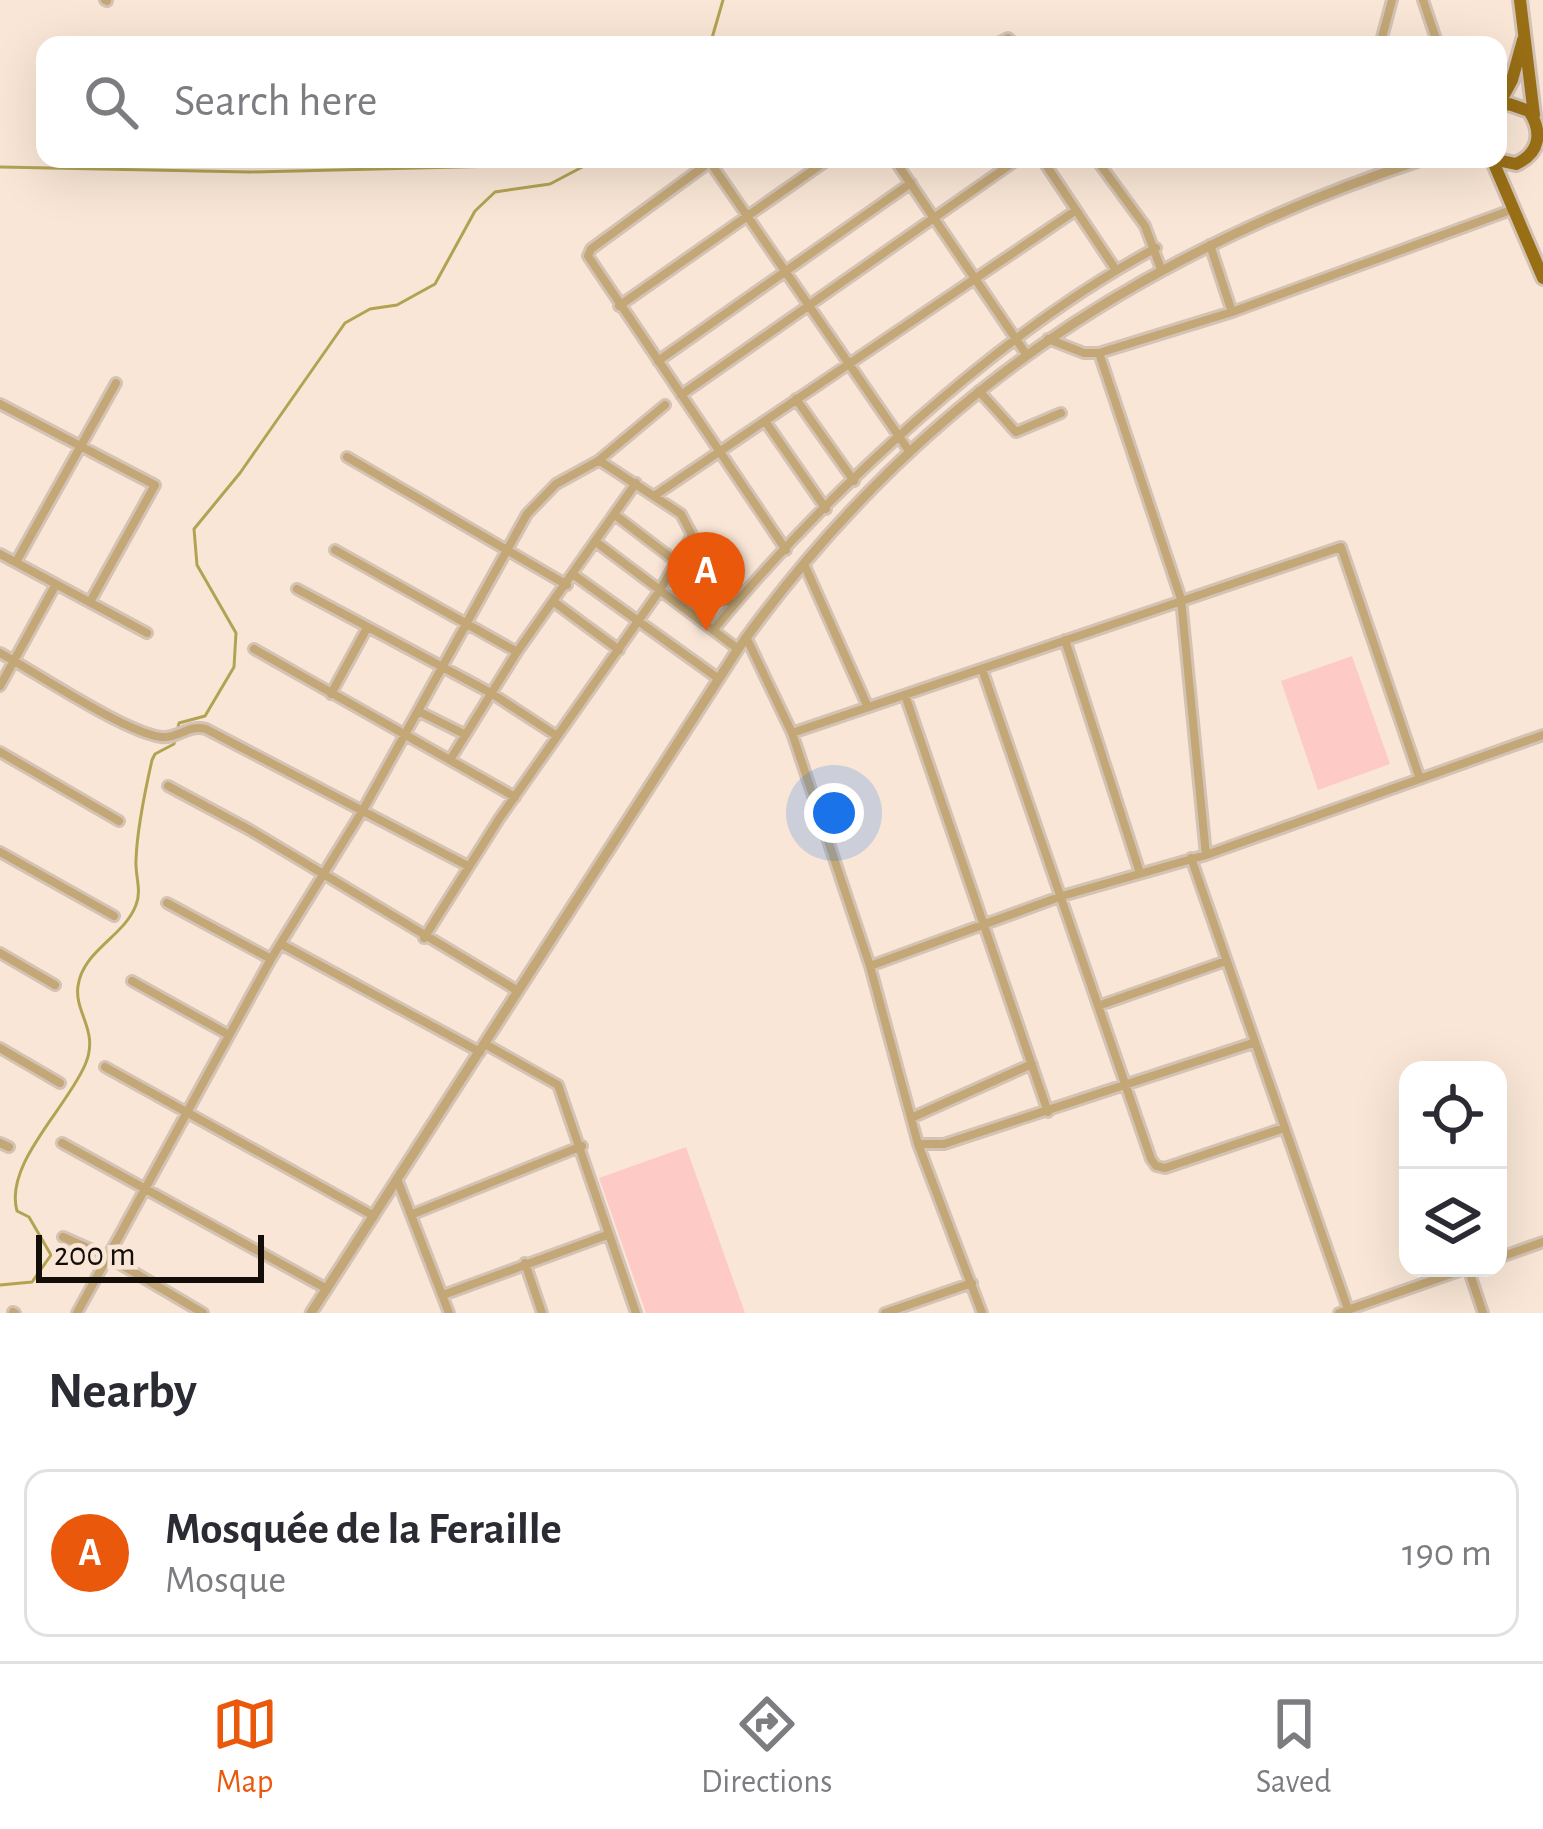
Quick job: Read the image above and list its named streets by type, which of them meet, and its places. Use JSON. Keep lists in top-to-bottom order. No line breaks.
{"scale_bar":"200 m","page":{"search":"Search here","pins":"A","scale":"200 m","heading":"Nearby","list":[{"mark":"A","name":"Mosquée de la Feraille","note":"Mosque","value":"190 m"}],"nav":["Map","Directions","Saved"]}}
